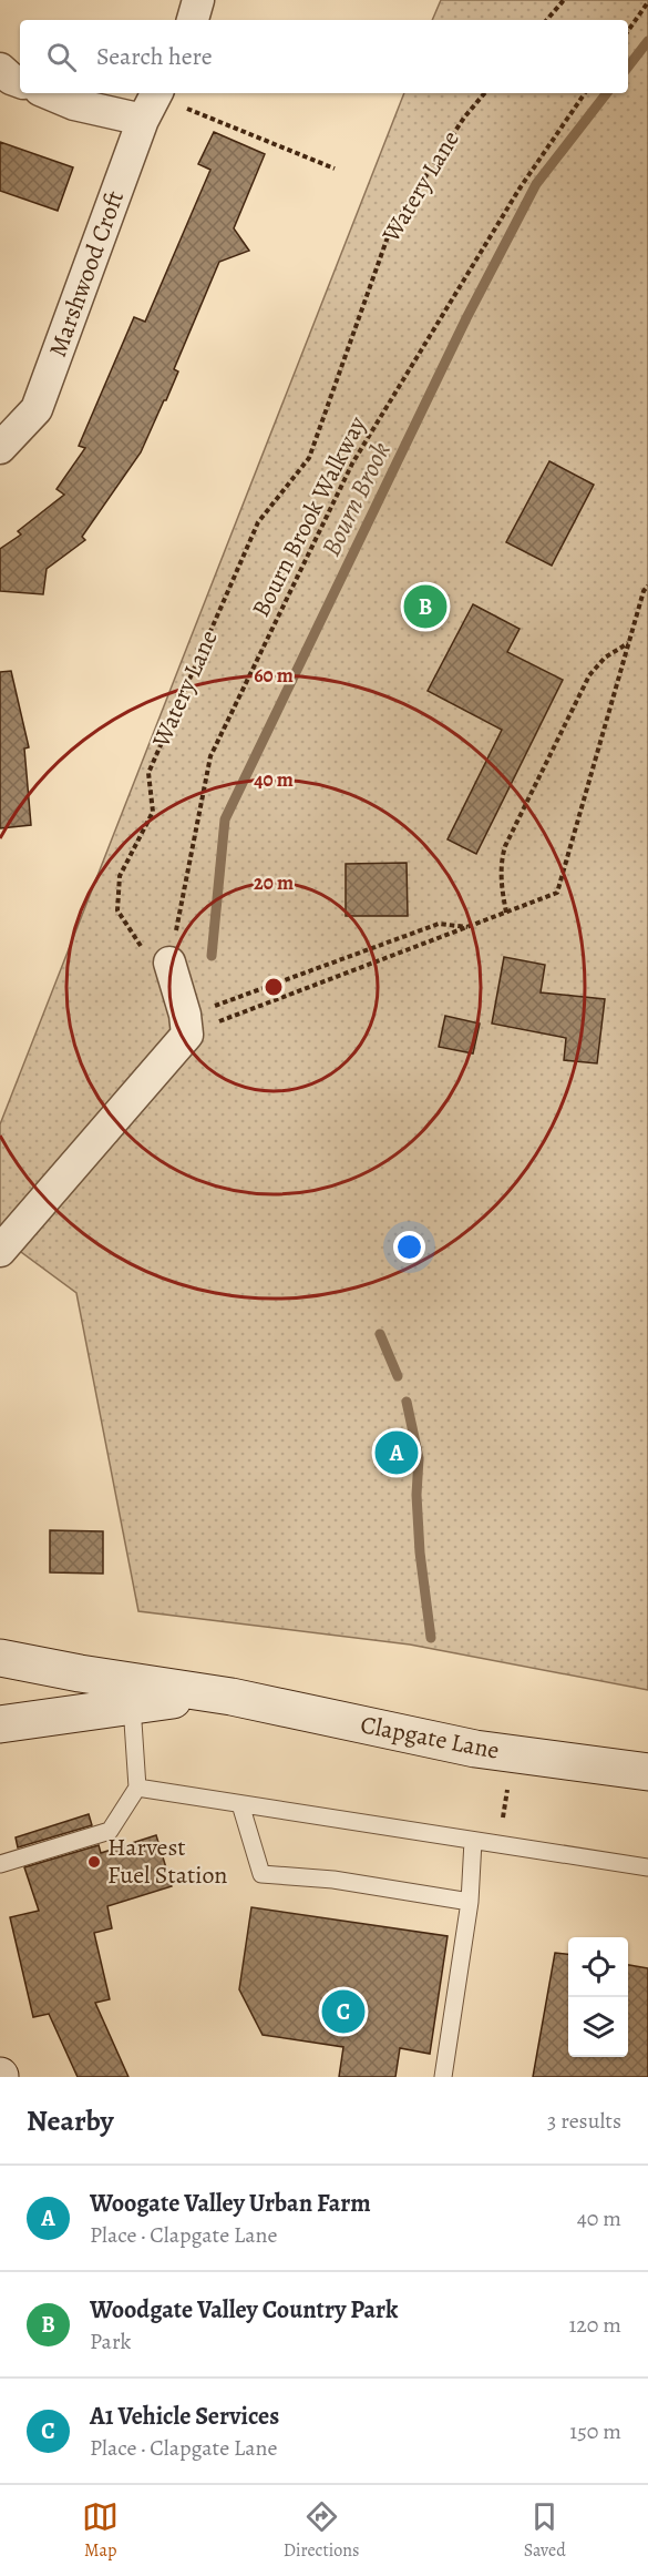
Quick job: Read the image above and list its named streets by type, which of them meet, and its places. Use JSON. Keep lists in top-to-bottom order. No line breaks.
{"streets":{"street":["Marshwood Croft","Clapgate Lane"],"path":["Watery Lane","Bourn Brook Walkway"]},"crossings":[["Watery Lane","Bourn Brook Walkway"]],"water":["Bourn Brook"],"places":["Harvest Fuel Station"],"page":{"search":"Search here","pins":["B","A","C"],"heading":["Nearby","3 results"],"list":[{"mark":"A","name":"Woogate Valley Urban Farm","note":"Place · Clapgate Lane","value":"40 m"},{"mark":"B","name":"Woodgate Valley Country Park","note":"Park","value":"120 m"},{"mark":"C","name":"A1 Vehicle Services","note":"Place · Clapgate Lane","value":"150 m"}],"nav":["Map","Directions","Saved"]},"rings":["60 m","40 m","20 m"]}
